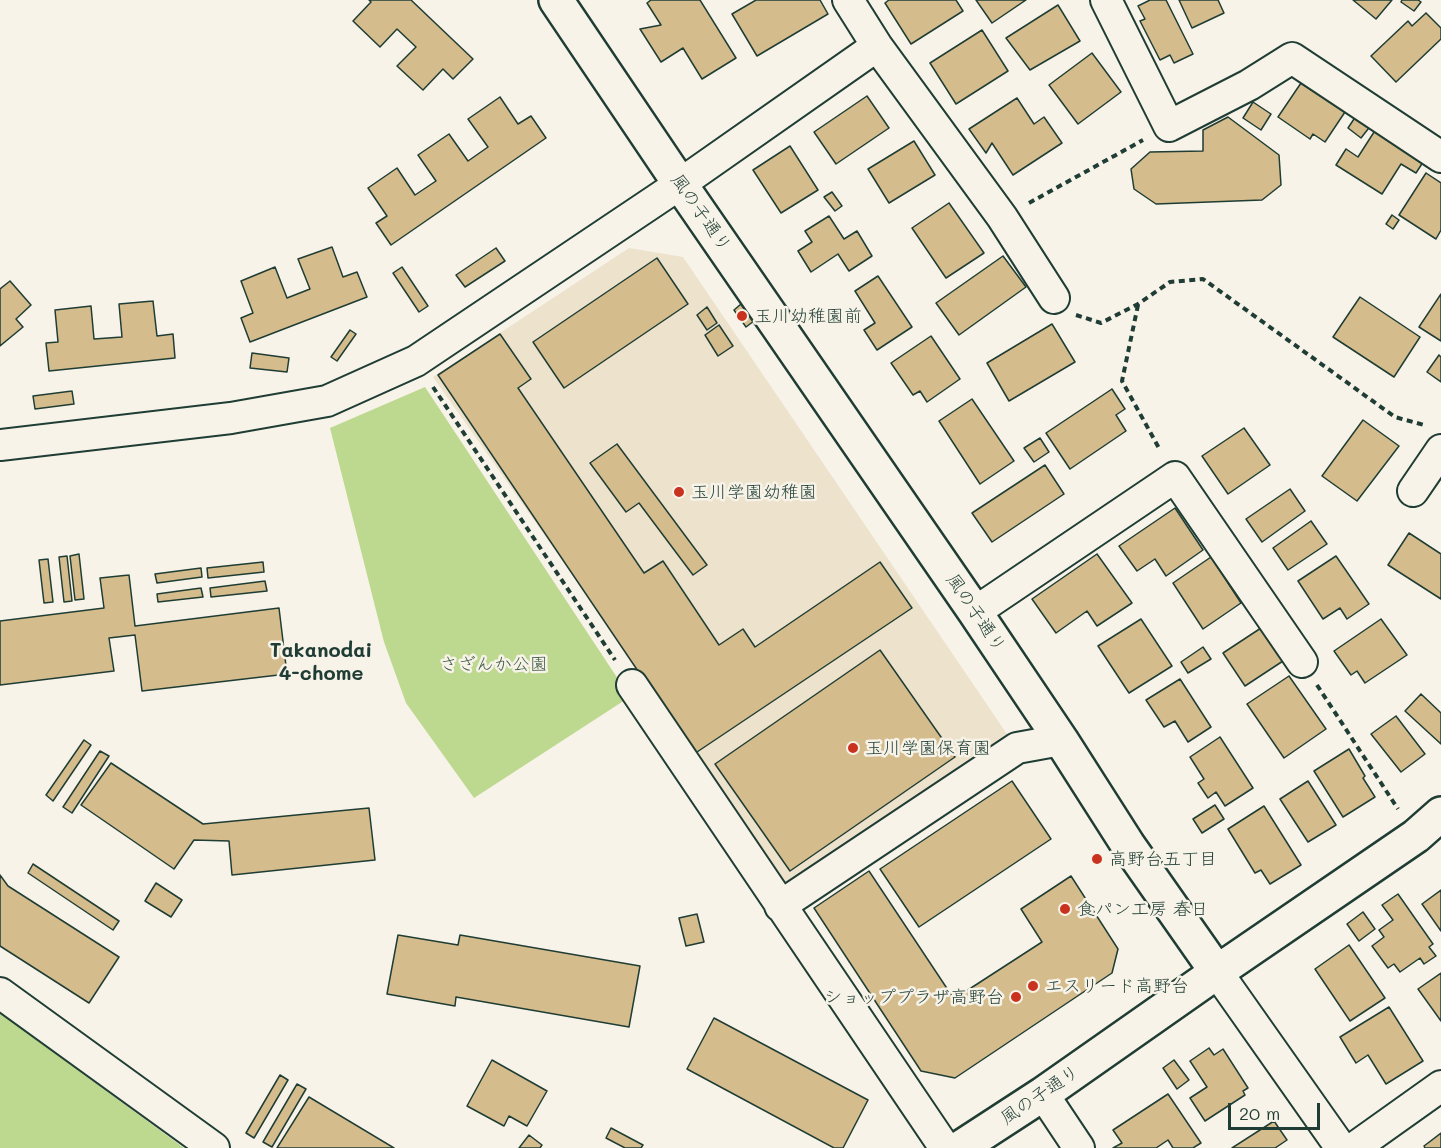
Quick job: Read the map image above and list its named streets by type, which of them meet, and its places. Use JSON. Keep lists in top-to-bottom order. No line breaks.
{"streets":{"street":["風の子通り"]},"districts":["Takanodai 4-chome"],"parks":["さざんか公園"],"places":["玉川幼稚園前","玉川学園幼稚園","玉川学園保育園","高野台五丁目","食パン工房 春日","エスリード高野台","ショッププラザ高野台"],"scale_bar":"20 m"}
